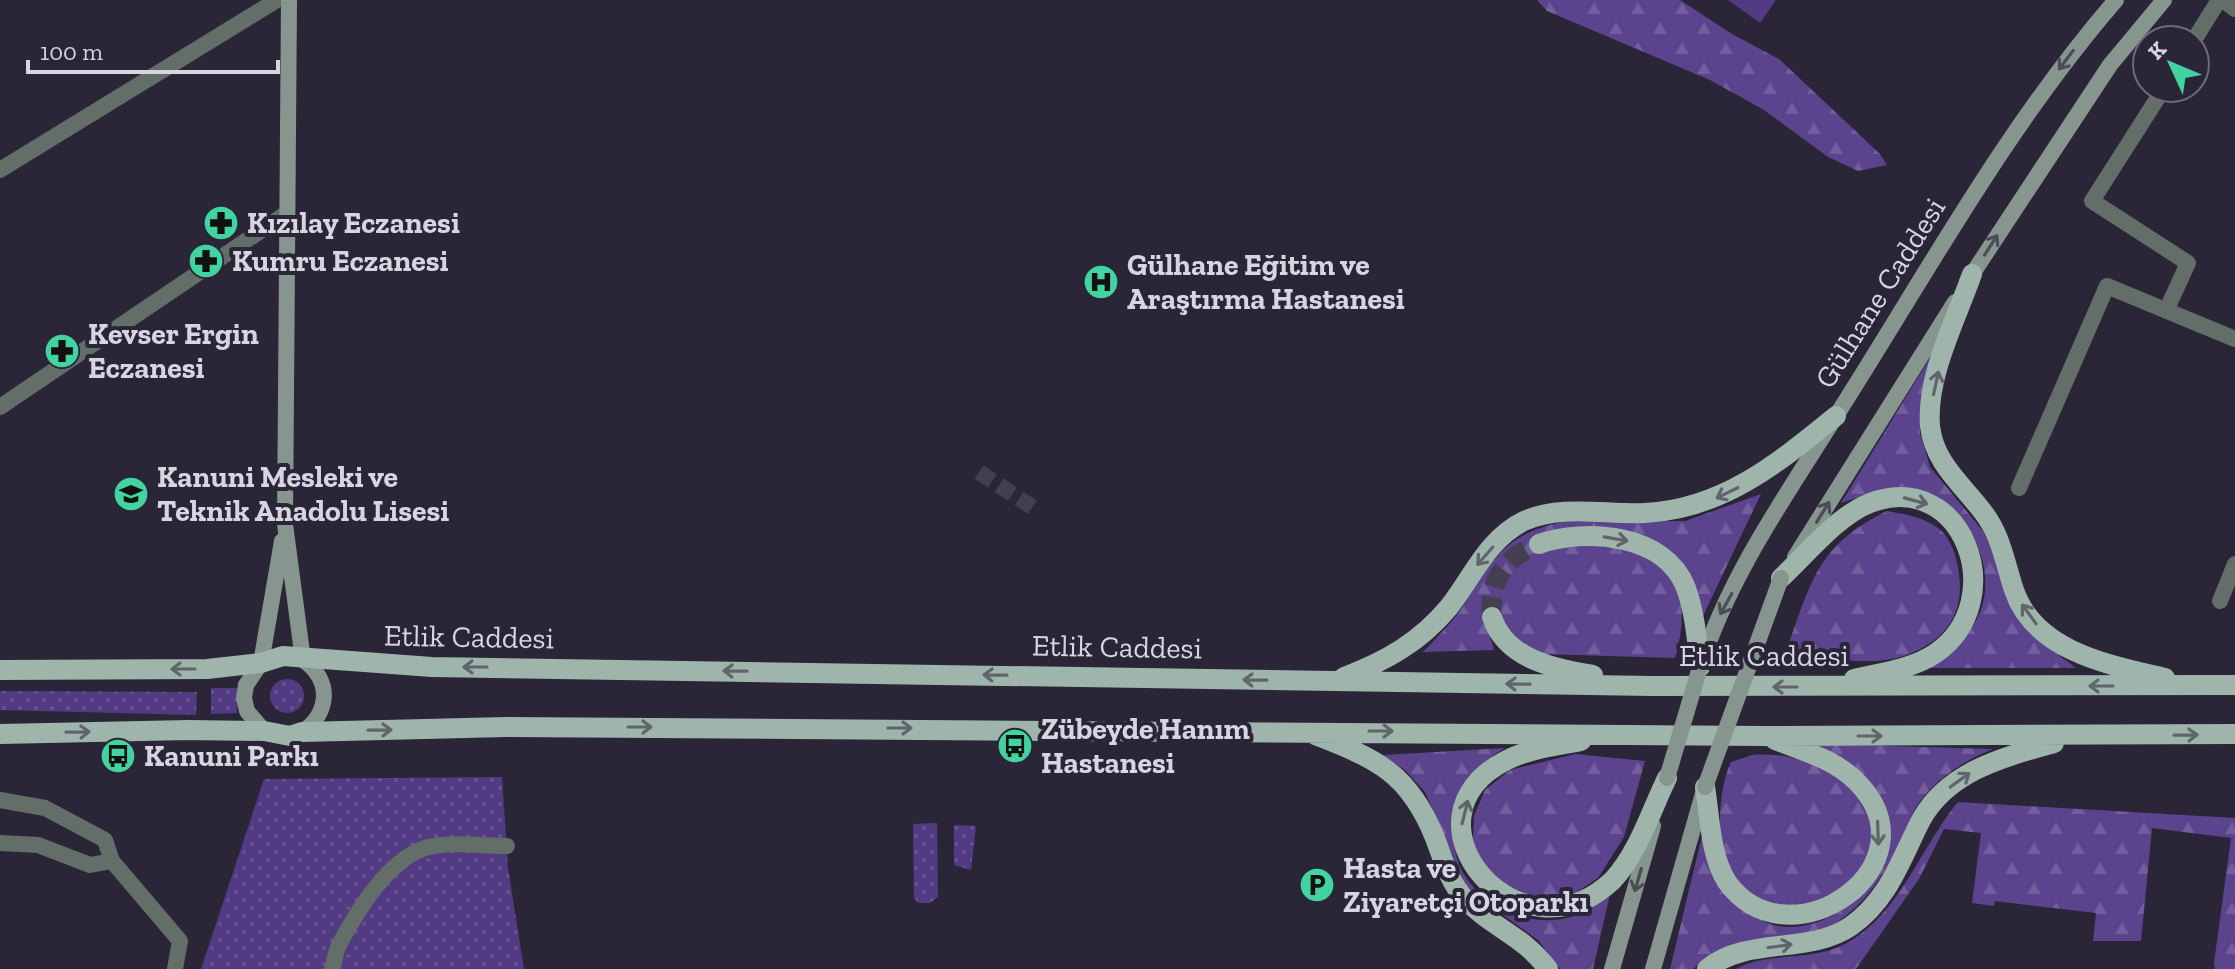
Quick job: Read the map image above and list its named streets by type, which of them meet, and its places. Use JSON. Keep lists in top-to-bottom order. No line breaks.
{"streets":{"main road":["Gülhane Caddesi","Etlik Caddesi"]},"places":{"pharmacy":["Kızılay Eczanesi","Kumru Eczanesi","Kevser Ergin Eczanesi"],"hospital":["Gülhane Eğitim ve Araştırma Hastanesi"],"school or university":["Kanuni Mesleki ve Teknik Anadolu Lisesi"],"bus stop":["Zübeyde Hanım Hastanesi","Kanuni Parkı"],"parking":["Hasta ve Ziyaretçi Otoparkı"]},"scale_bar":"100 m","north":"top left"}
